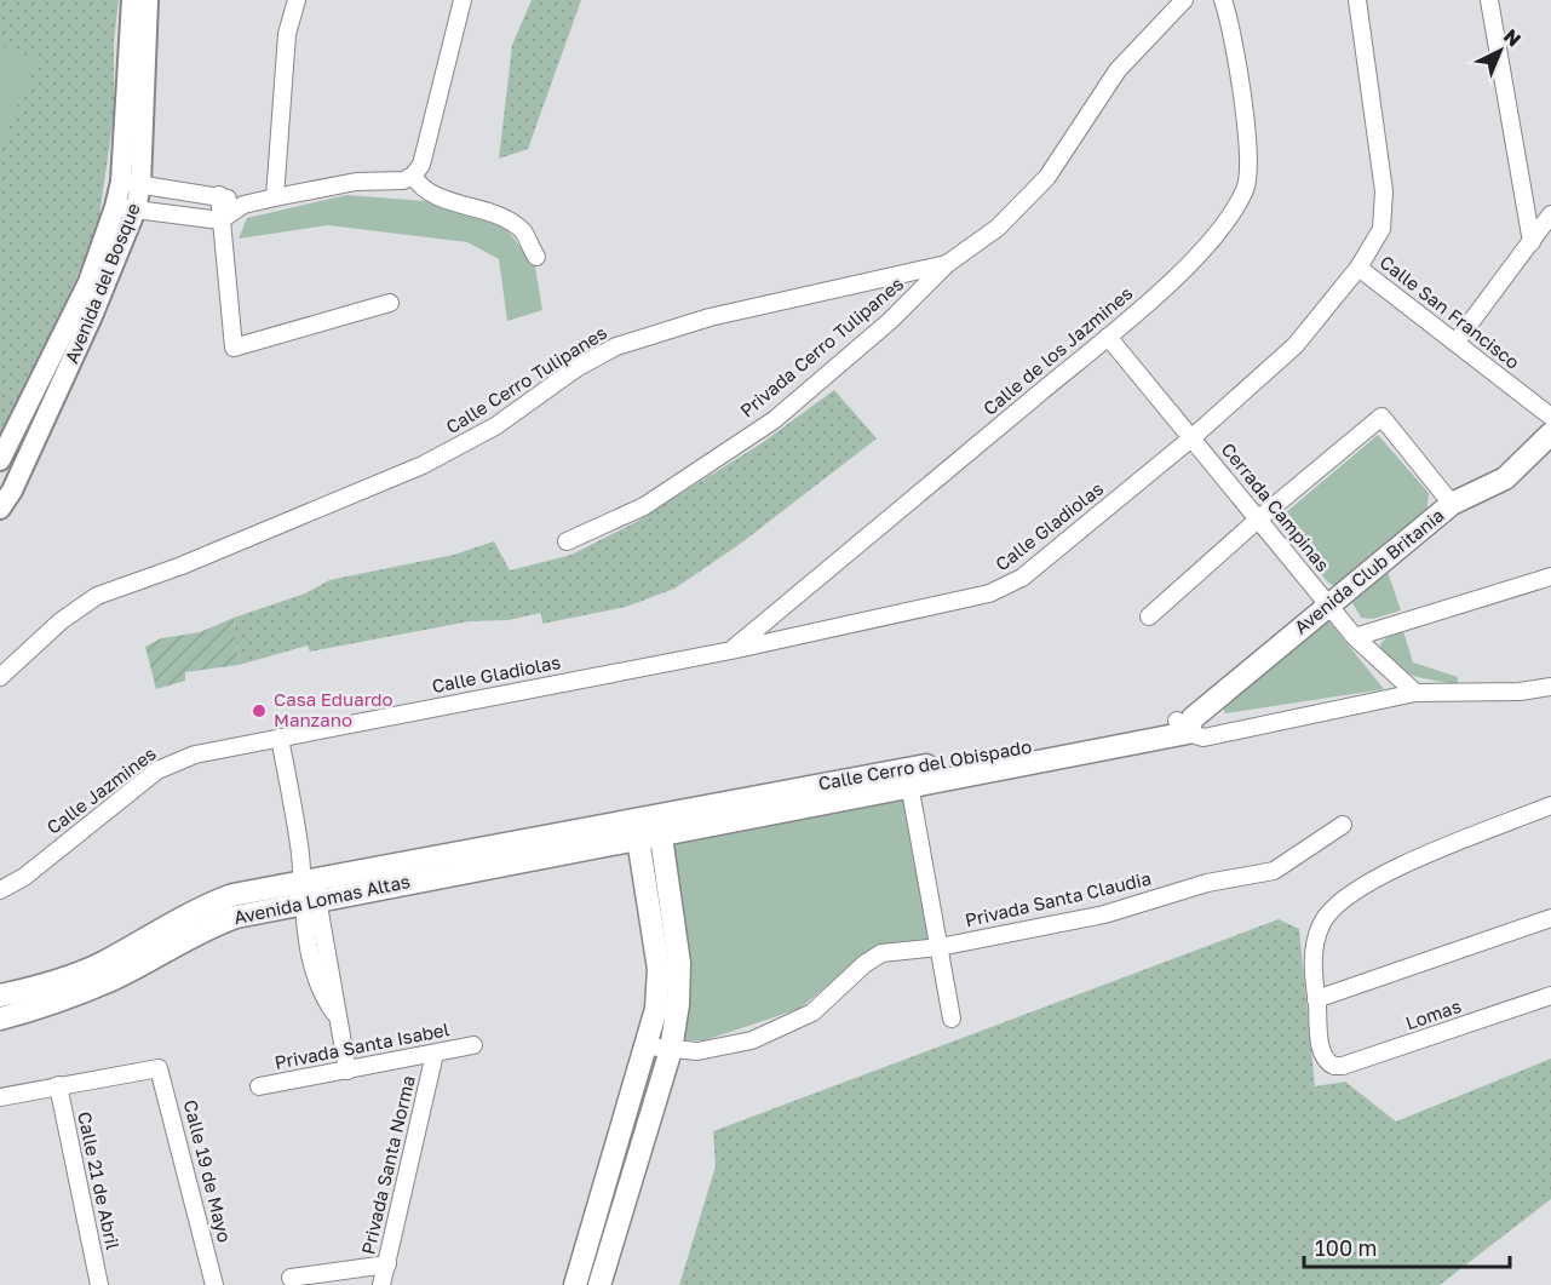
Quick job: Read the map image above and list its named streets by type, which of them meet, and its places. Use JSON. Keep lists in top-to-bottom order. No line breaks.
{"streets":{"main road":["Avenida Club Britania","Calle Cerro del Obispado","Avenida Lomas Altas"],"street":["Avenida del Bosque","Calle San Francisco","Privada Cerro Tulipanes","Calle de los Jazmines","Calle Cerro Tulipanes","Cerrada Campinas","Calle Gladiolas","Calle Jazmines","Privada Santa Claudia","Lomas","Privada Santa Isabel","Privada Santa Norma","Calle 19 de Mayo","Calle 21 de Abril"]},"crossings":[["Calle San Francisco","Calle Gladiolas"],["Privada Cerro Tulipanes","Calle Cerro Tulipanes"],["Calle de los Jazmines","Cerrada Campinas"],["Calle de los Jazmines","Calle Gladiolas"],["Cerrada Campinas","Calle Gladiolas"],["Cerrada Campinas","Avenida Club Britania"],["Cerrada Campinas","Calle Cerro del Obispado"],["Calle Gladiolas","Calle Jazmines"],["Avenida Club Britania","Calle Cerro del Obispado"],["Calle Cerro del Obispado","Avenida Lomas Altas"],["Privada Santa Isabel","Privada Santa Norma"],["Calle 19 de Mayo","Calle 21 de Abril"]],"places":["Casa Eduardo Manzano"],"scale_bar":"100 m","north":"top right"}
